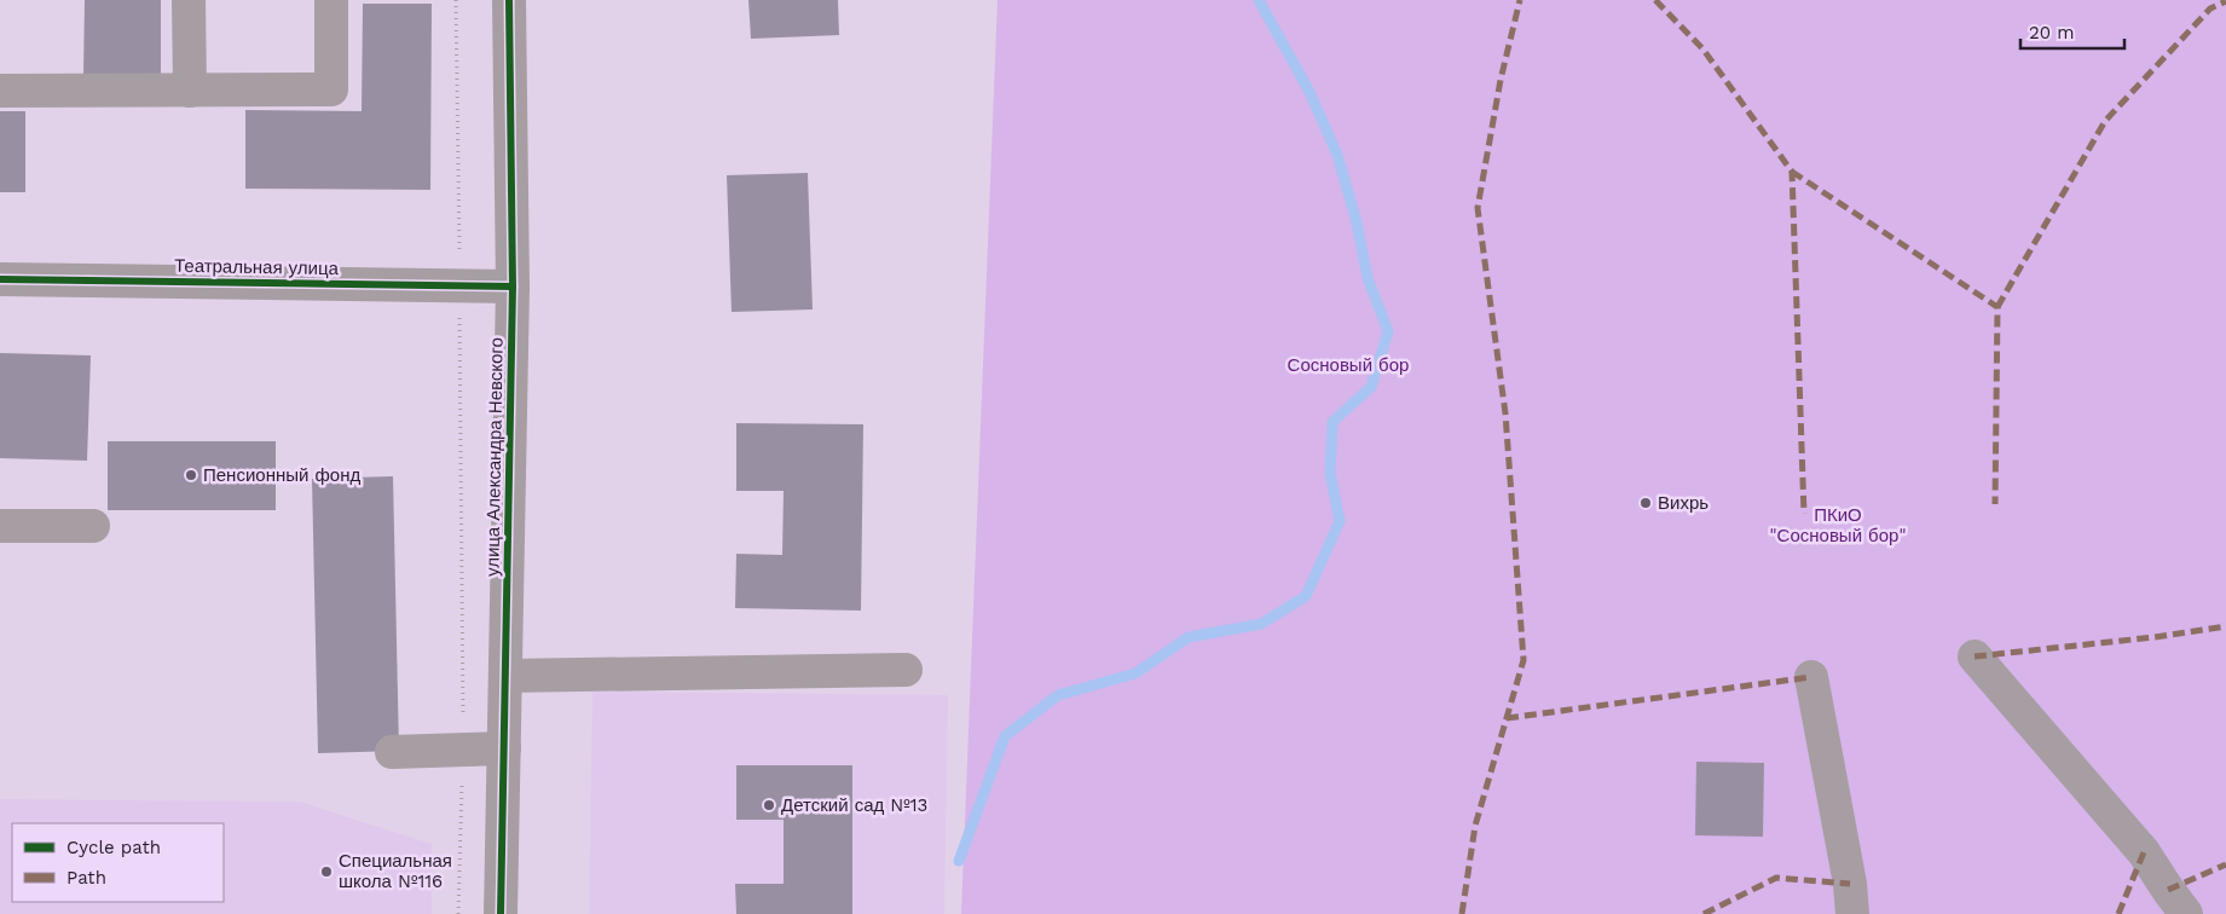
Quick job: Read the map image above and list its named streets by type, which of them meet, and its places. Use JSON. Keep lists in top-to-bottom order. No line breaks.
{"streets":{"street":["Театральная улица","улица Александра Невского"]},"crossings":[["Театральная улица","улица Александра Невского"]],"parks":["Сосновый бор","ПКиО \"Сосновый бор\""],"places":["Пенсионный фонд","Вихрь","Детский сад №13","Специальная школа №116"],"legend":["Cycle path","Path"],"scale_bar":"20 m"}
